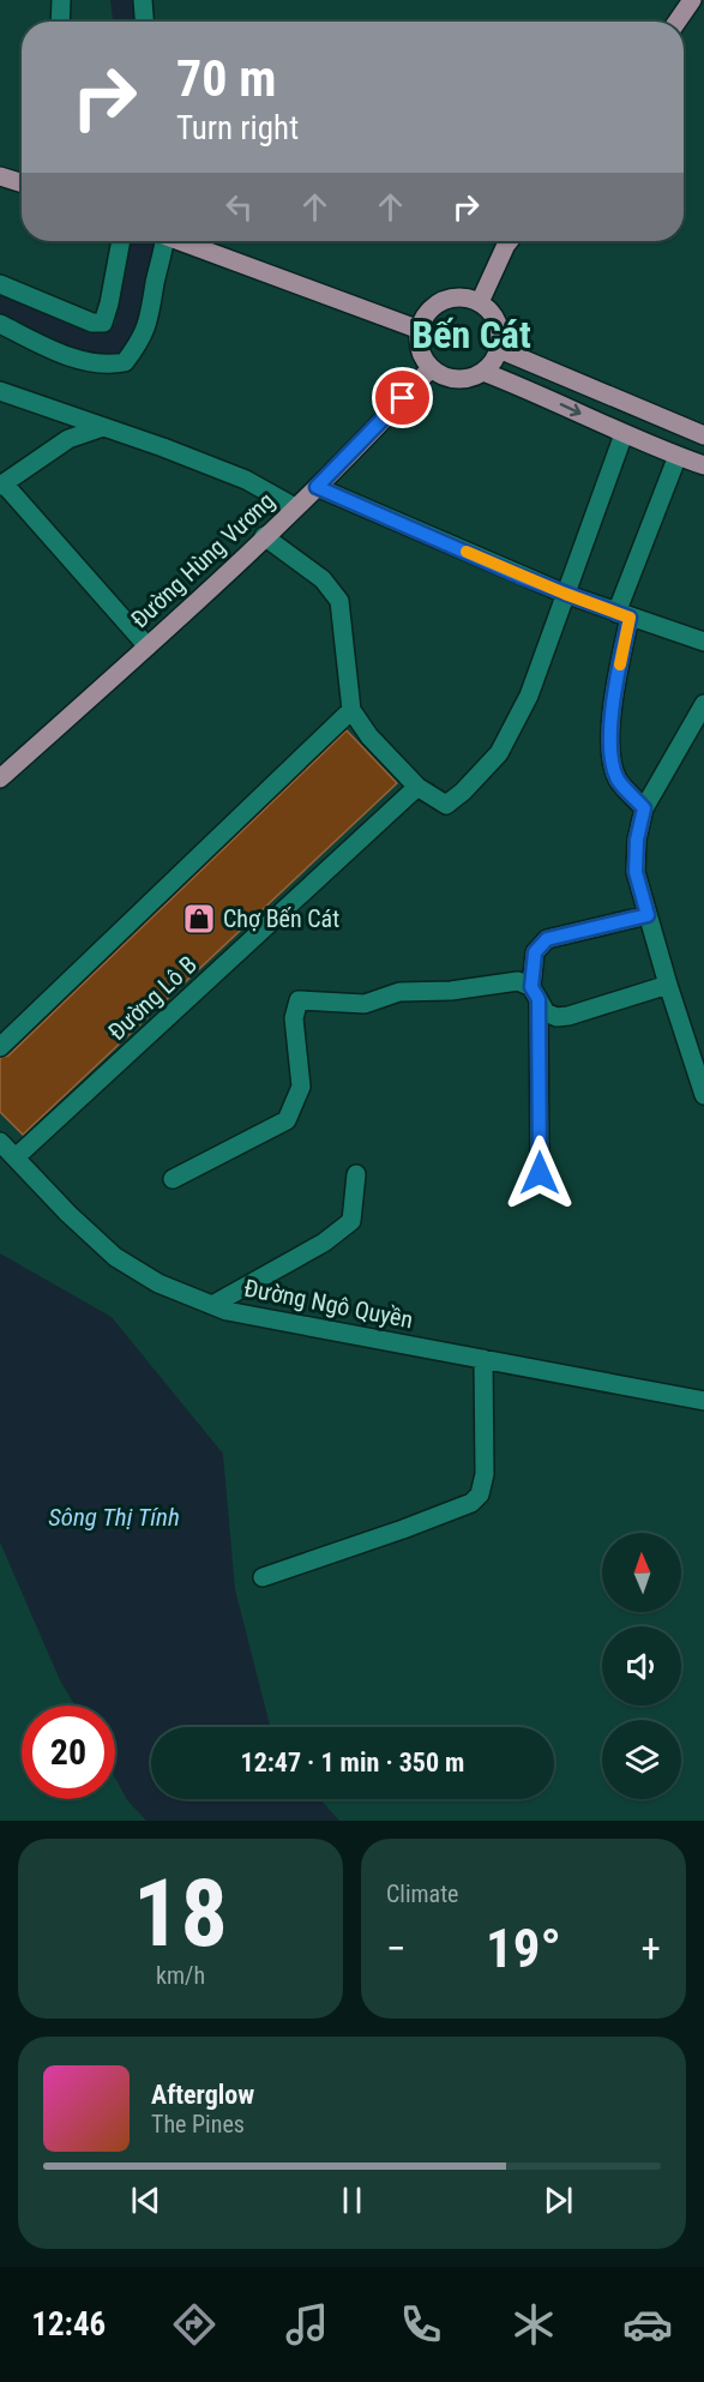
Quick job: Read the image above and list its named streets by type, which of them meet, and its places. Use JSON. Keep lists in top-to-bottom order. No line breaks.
{"streets":{"main road":["Đường Hùng Vương"],"street":["Đường Lô B","Đường Ngô Quyền"]},"crossings":[["Đường Lô B","Đường Ngô Quyền"]],"districts":["Bến Cát"],"water":["Sông Thị Tính"],"places":{"shop":["Chợ Bến Cát"]},"north":"top","page":{"turn":["70 m","Turn right"],"limit":"20","trip":"12:47 · 1 min · 350 m","tile":[["18","km/h"],"Climate"],"heat":["−","19°","+"],"song":["Afterglow","The Pines"],"tabs":"12:46"}}
